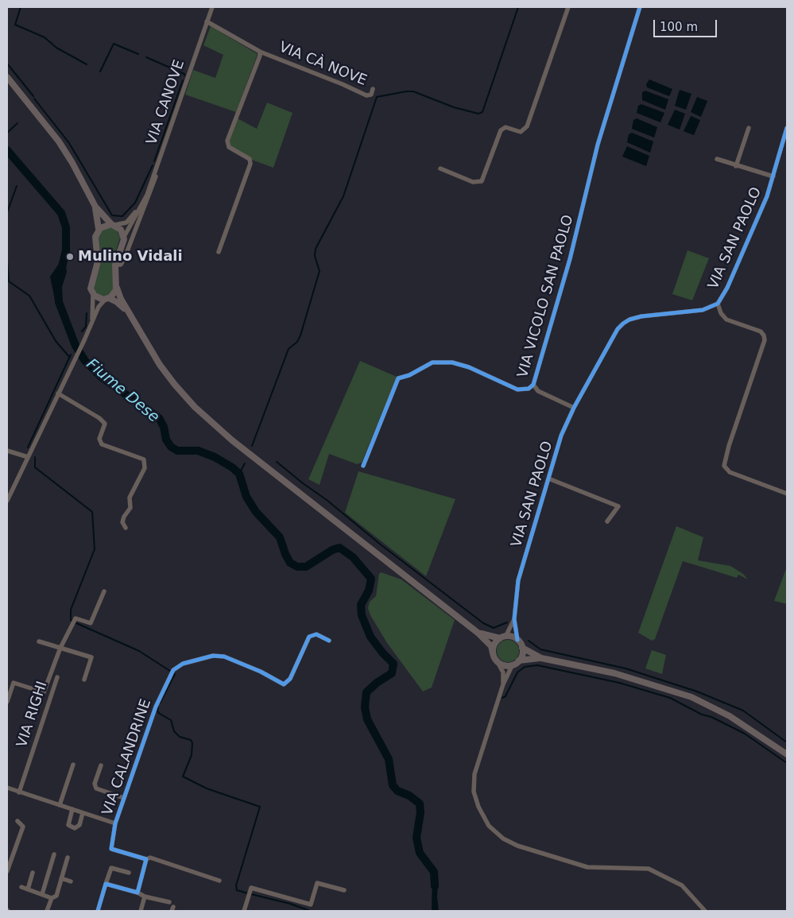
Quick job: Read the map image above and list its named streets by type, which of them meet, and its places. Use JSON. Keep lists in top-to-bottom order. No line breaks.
{"streets":{"street":["VIA CÀ NOVE","VIA CANOVE","VIA SAN PAOLO","VIA VICOLO SAN PAOLO","VIA RIGHI","VIA CALANDRINE"]},"crossings":[["VIA CÀ NOVE","VIA CANOVE"],["VIA SAN PAOLO","VIA VICOLO SAN PAOLO"]],"water":["Fiume Dese"],"places":["Mulino Vidali"],"scale_bar":"100 m"}
